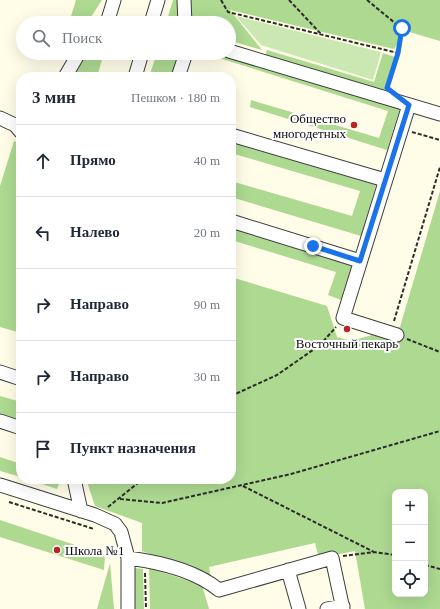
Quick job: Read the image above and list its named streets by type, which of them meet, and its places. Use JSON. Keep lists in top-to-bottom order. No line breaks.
{"places":["Общество многодетных","Восточный пекарь","Школа №1"],"page":{"search":"Поиск","heading":["3 мин","Пешком · 180 m"],"list":[["Прямо","40 m"],["Налево","20 m"],["Направо","90 m"],["Направо","30 m"],"Пункт назначения"],"map_buttons":["+","−"]}}
